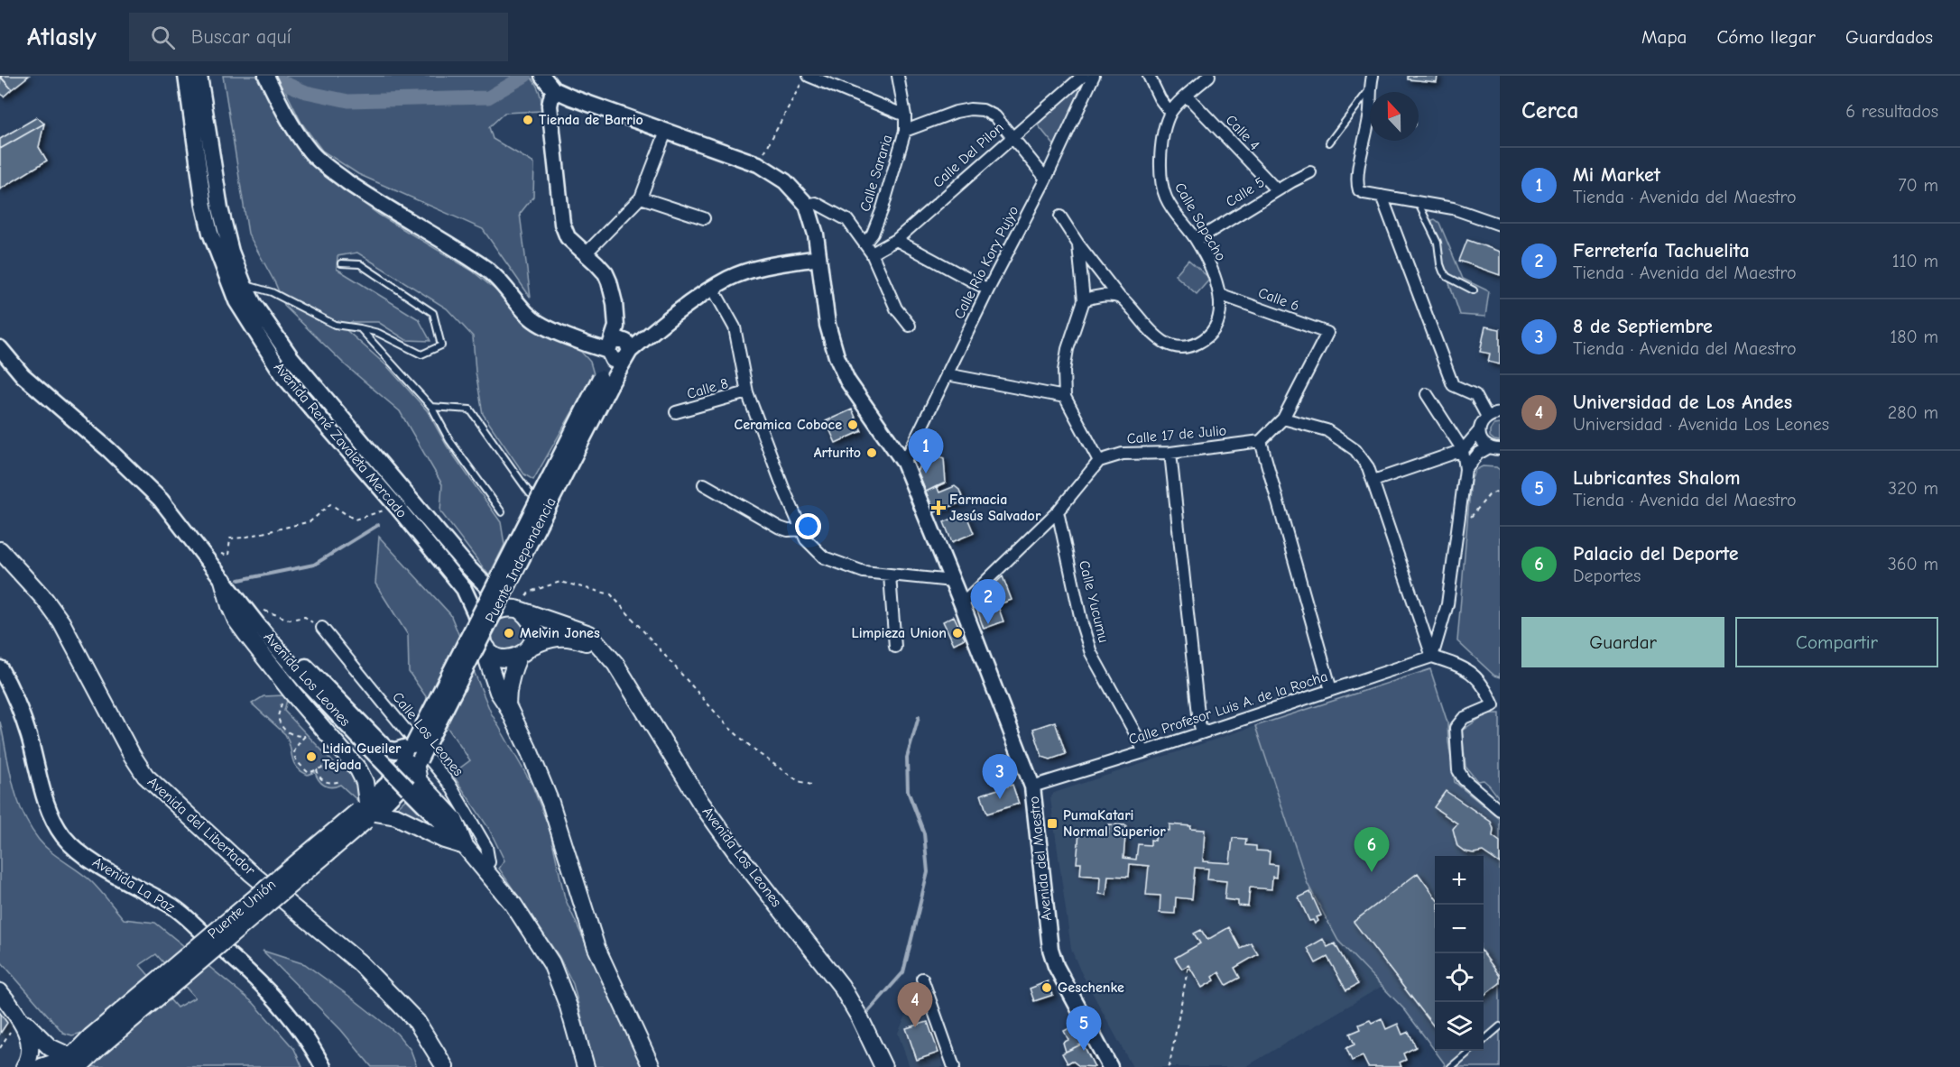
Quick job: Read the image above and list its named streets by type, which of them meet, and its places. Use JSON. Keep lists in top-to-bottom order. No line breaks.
{"streets":{"main road":["Avenida René Zavaleta Mercado","Puente Independencia","Avenida Los Leones","Avenida del Libertador","Avenida del Maestro","Avenida La Paz","Puente Unión"],"street":["Calle 4","Calle Del Pilon","Calle Sararia","Calle 5","Calle Sapecho","Calle Río Kory Pujyo","Calle 6","Calle 8","Calle 17 de Julio","Calle Yucumu","Calle Profesor Luis A. de la Rocha","Calle Los Leones"]},"crossings":[["Calle 4","Calle 5"],["Calle 4","Calle Sapecho"],["Calle 5","Calle Sapecho"],["Calle Sapecho","Calle 6"],["Calle Río Kory Pujyo","Avenida del Maestro"],["Avenida René Zavaleta Mercado","Avenida Los Leones"],["Puente Independencia","Avenida del Maestro"],["Puente Independencia","Puente Unión"],["Calle Yucumu","Calle Profesor Luis A. de la Rocha"],["Avenida Los Leones","Calle Los Leones"],["Calle Profesor Luis A. de la Rocha","Avenida del Maestro"]],"places":{"other":["Tienda de Barrio","Ceramica Coboce","Arturito","Melvin Jones","Limpieza Union","Lidia Gueiler Tejada","Geschenke"],"health":["Farmacia Jesús Salvador"],"transit":["PumaKatari Normal Superior"]},"north":"top","page":{"header":"Atlasly","search":"Buscar aquí","nav":["Mapa","Cómo llegar","Guardados"],"heading":["Cerca","6 resultados"],"list":[{"mark":"1","name":"Mi Market","note":"Tienda · Avenida del Maestro","value":"70 m"},{"mark":"2","name":"Ferretería Tachuelita","note":"Tienda · Avenida del Maestro","value":"110 m"},{"mark":"3","name":"8 de Septiembre","note":"Tienda · Avenida del Maestro","value":"180 m"},{"mark":"4","name":"Universidad de Los Andes","note":"Universidad · Avenida Los Leones","value":"280 m"},{"mark":"5","name":"Lubricantes Shalom","note":"Tienda · Avenida del Maestro","value":"320 m"},{"mark":"6","name":"Palacio del Deporte","note":"Deportes","value":"360 m"}],"pins":["1","2","3","6","4","5"],"buttons":["Guardar","Compartir"],"map_buttons":["+","−"]}}
